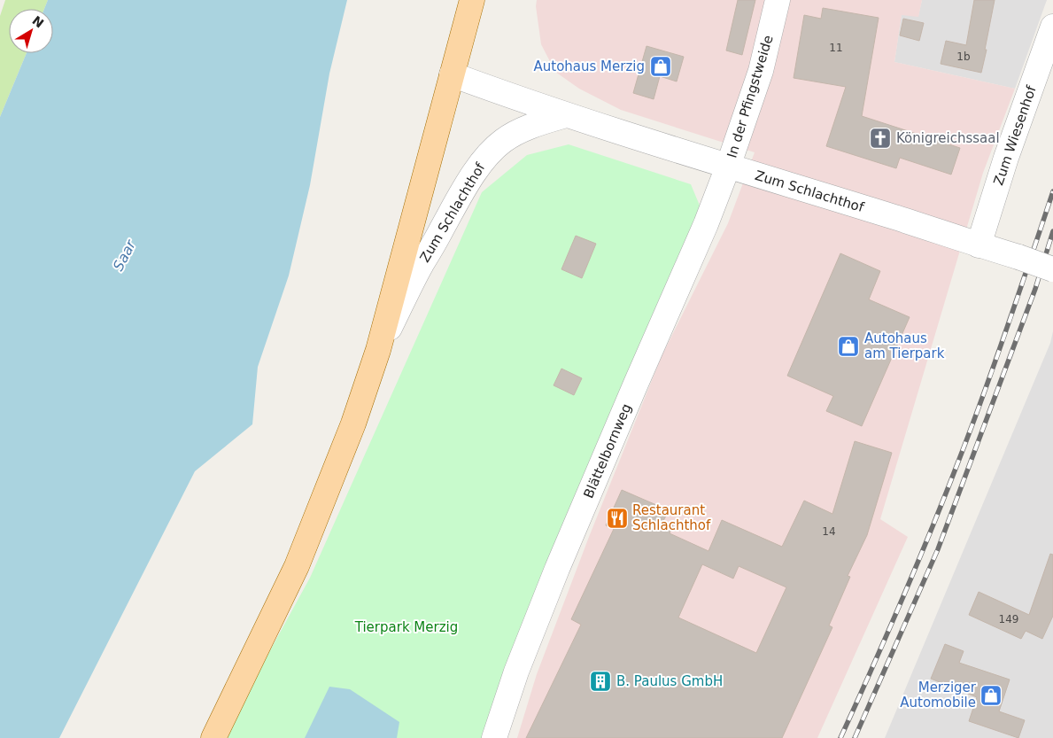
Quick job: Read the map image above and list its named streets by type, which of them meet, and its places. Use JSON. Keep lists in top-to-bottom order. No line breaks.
{"streets":{"street":["In der Pfingstweide","Zum Wiesenhof","Zum Schlachthof","Blättelbornweg"]},"crossings":[["In der Pfingstweide","Zum Schlachthof"],["In der Pfingstweide","Blättelbornweg"],["Zum Wiesenhof","Zum Schlachthof"],["Zum Schlachthof","Blättelbornweg"]],"water":["Saar"],"parks":["Tierpark Merzig"],"places":{"shop":["Autohaus Merzig","Autohaus am Tierpark","Merziger Automobile"],"church":["Königreichssaal"],"restaurant":["Restaurant Schlachthof"],"building":["B. Paulus GmbH"]},"house_numbers":["11","1b","14","149"],"north":"top right"}
